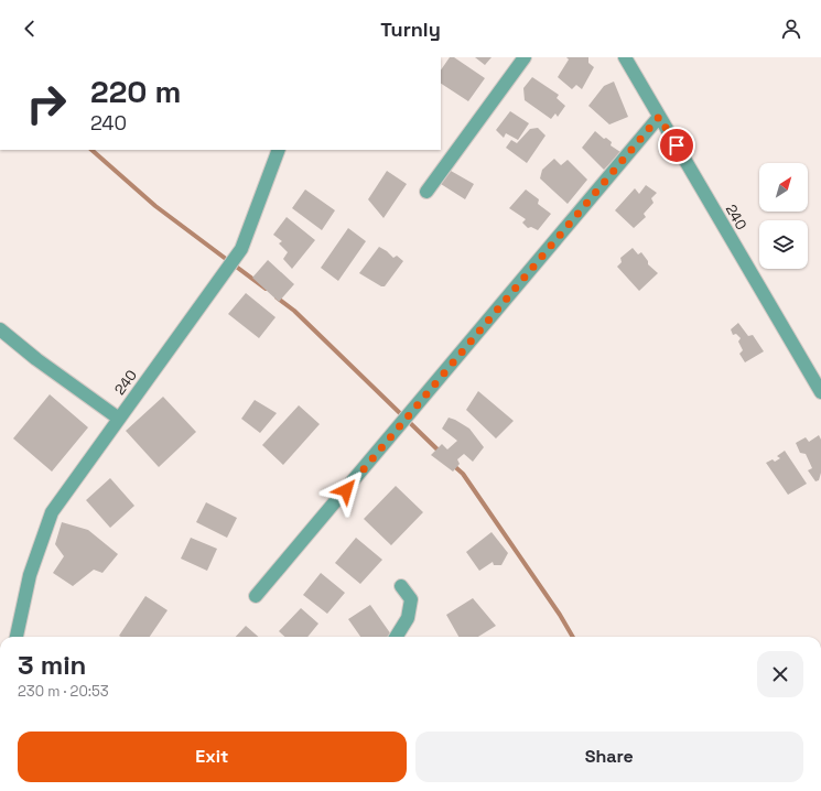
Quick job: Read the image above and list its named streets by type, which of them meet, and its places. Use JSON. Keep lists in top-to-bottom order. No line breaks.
{"streets":{"street":["240"]},"north":"top right","page":{"header":"Turnly","turn":["220 m","240"],"heading":["3 min","230 m · 20:53"],"buttons":["Exit","Share"]}}
